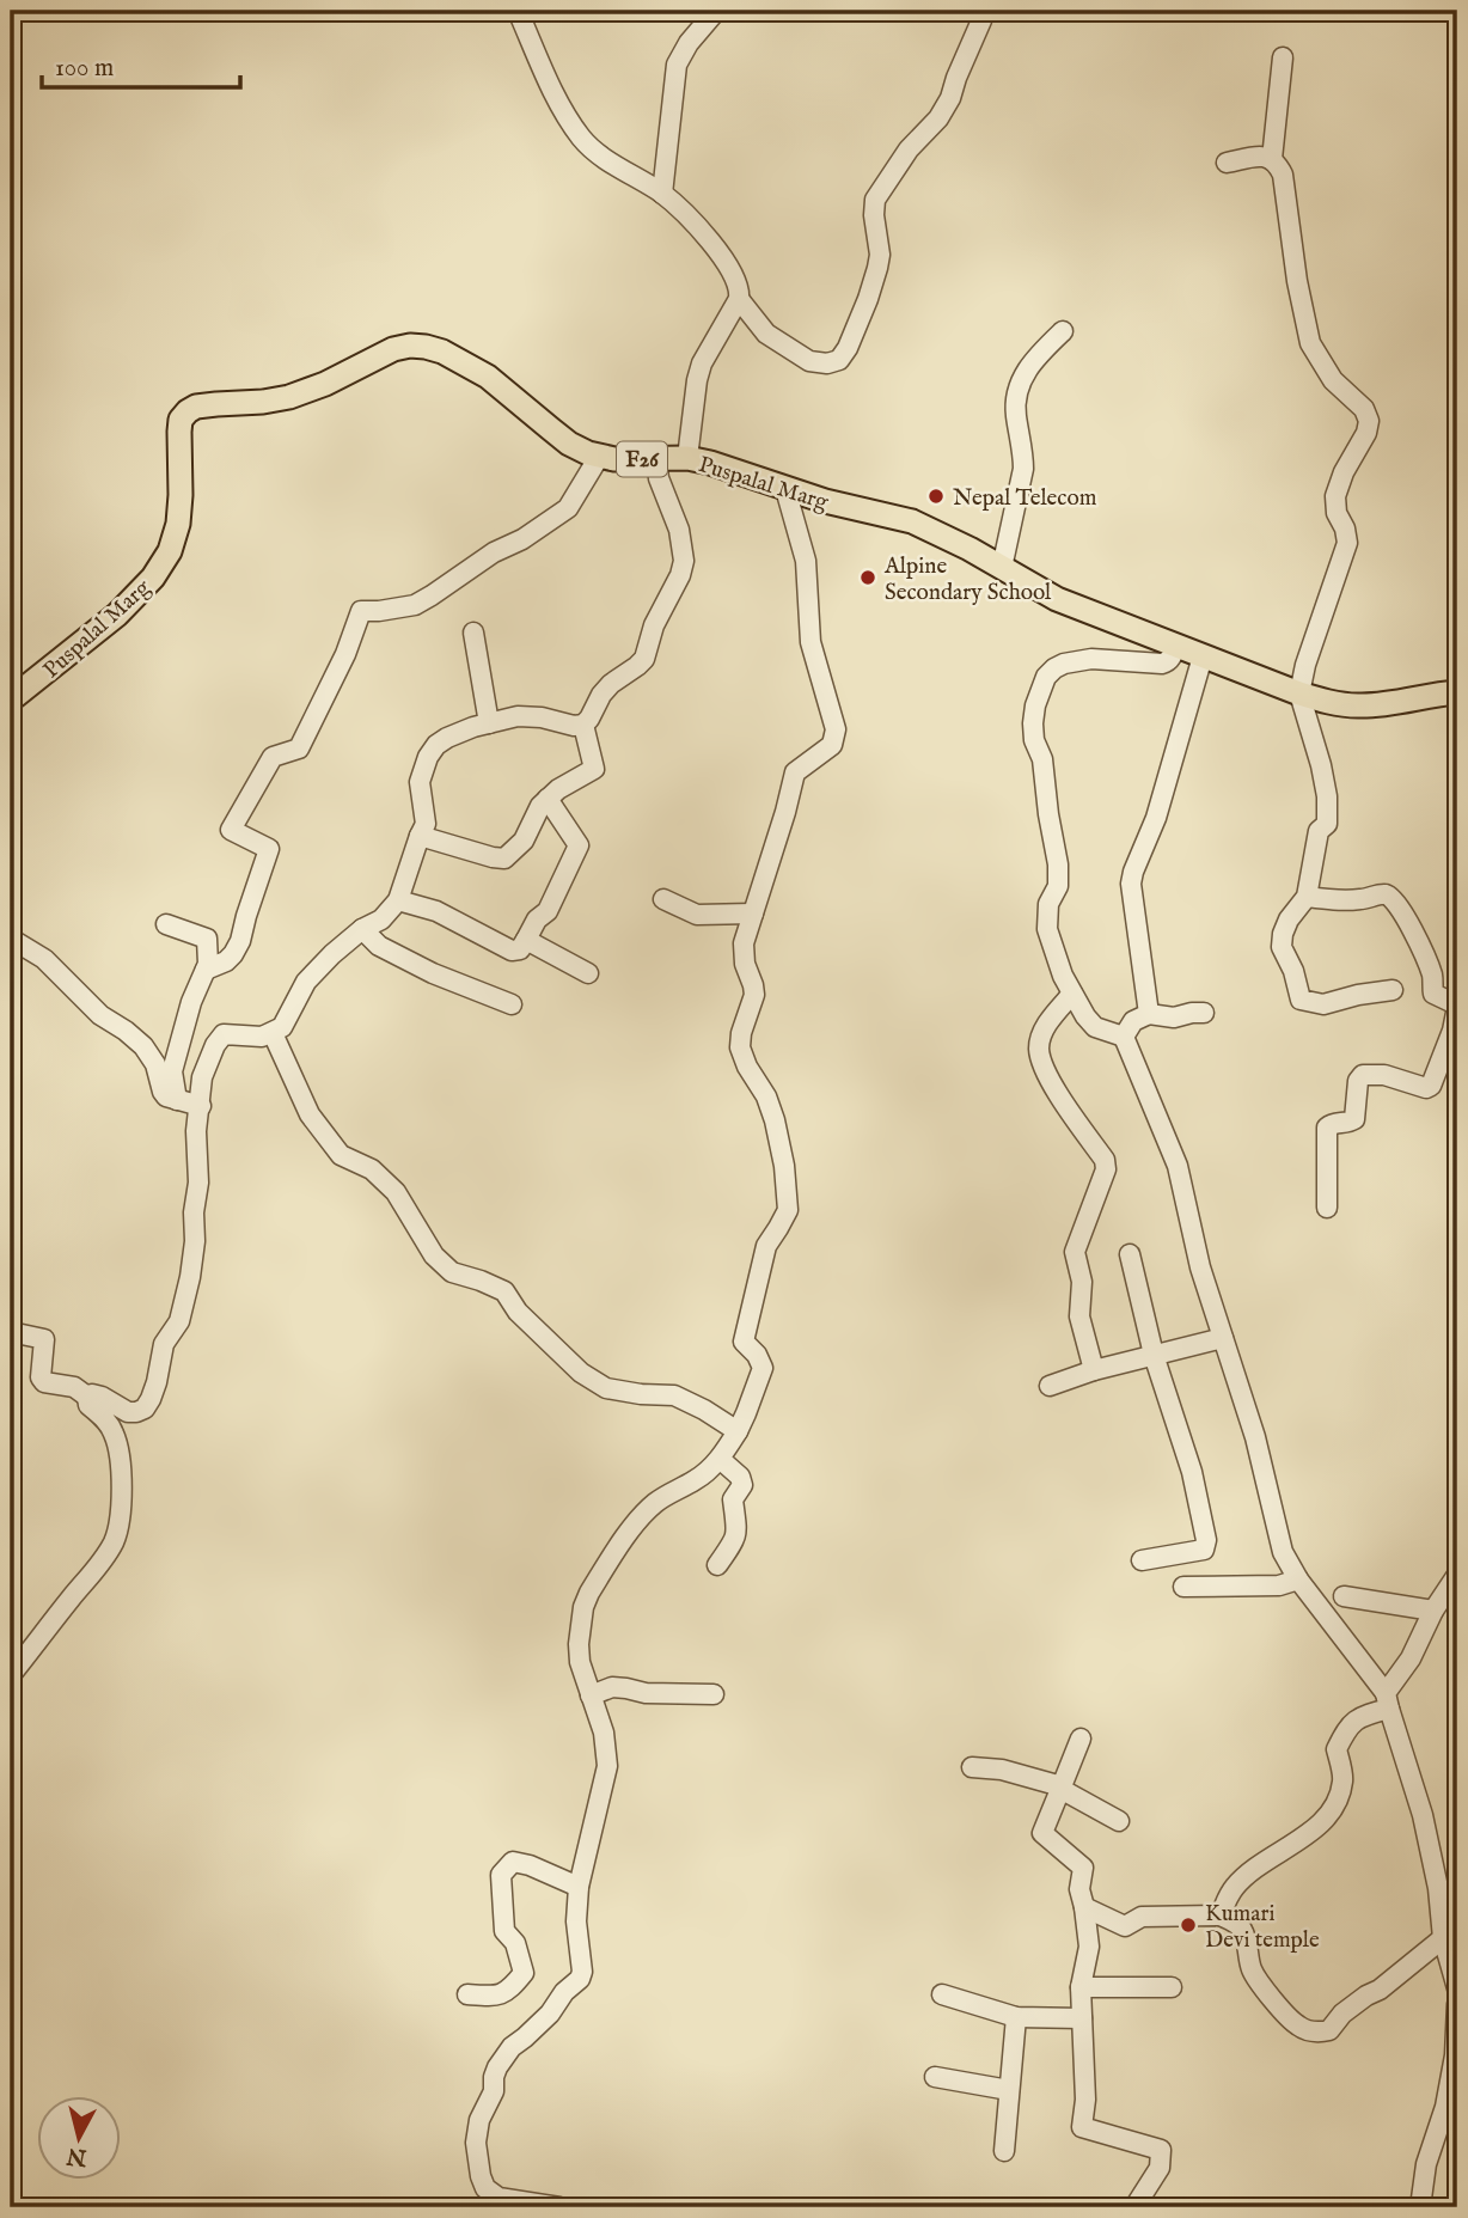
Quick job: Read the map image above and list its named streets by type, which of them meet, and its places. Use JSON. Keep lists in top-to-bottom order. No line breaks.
{"streets":{"main road":["F26","Puspalal Marg"]},"places":["Nepal Telecom","Alpine Secondary School","Kumari Devi temple"],"scale_bar":"100 m","north":"bottom"}
